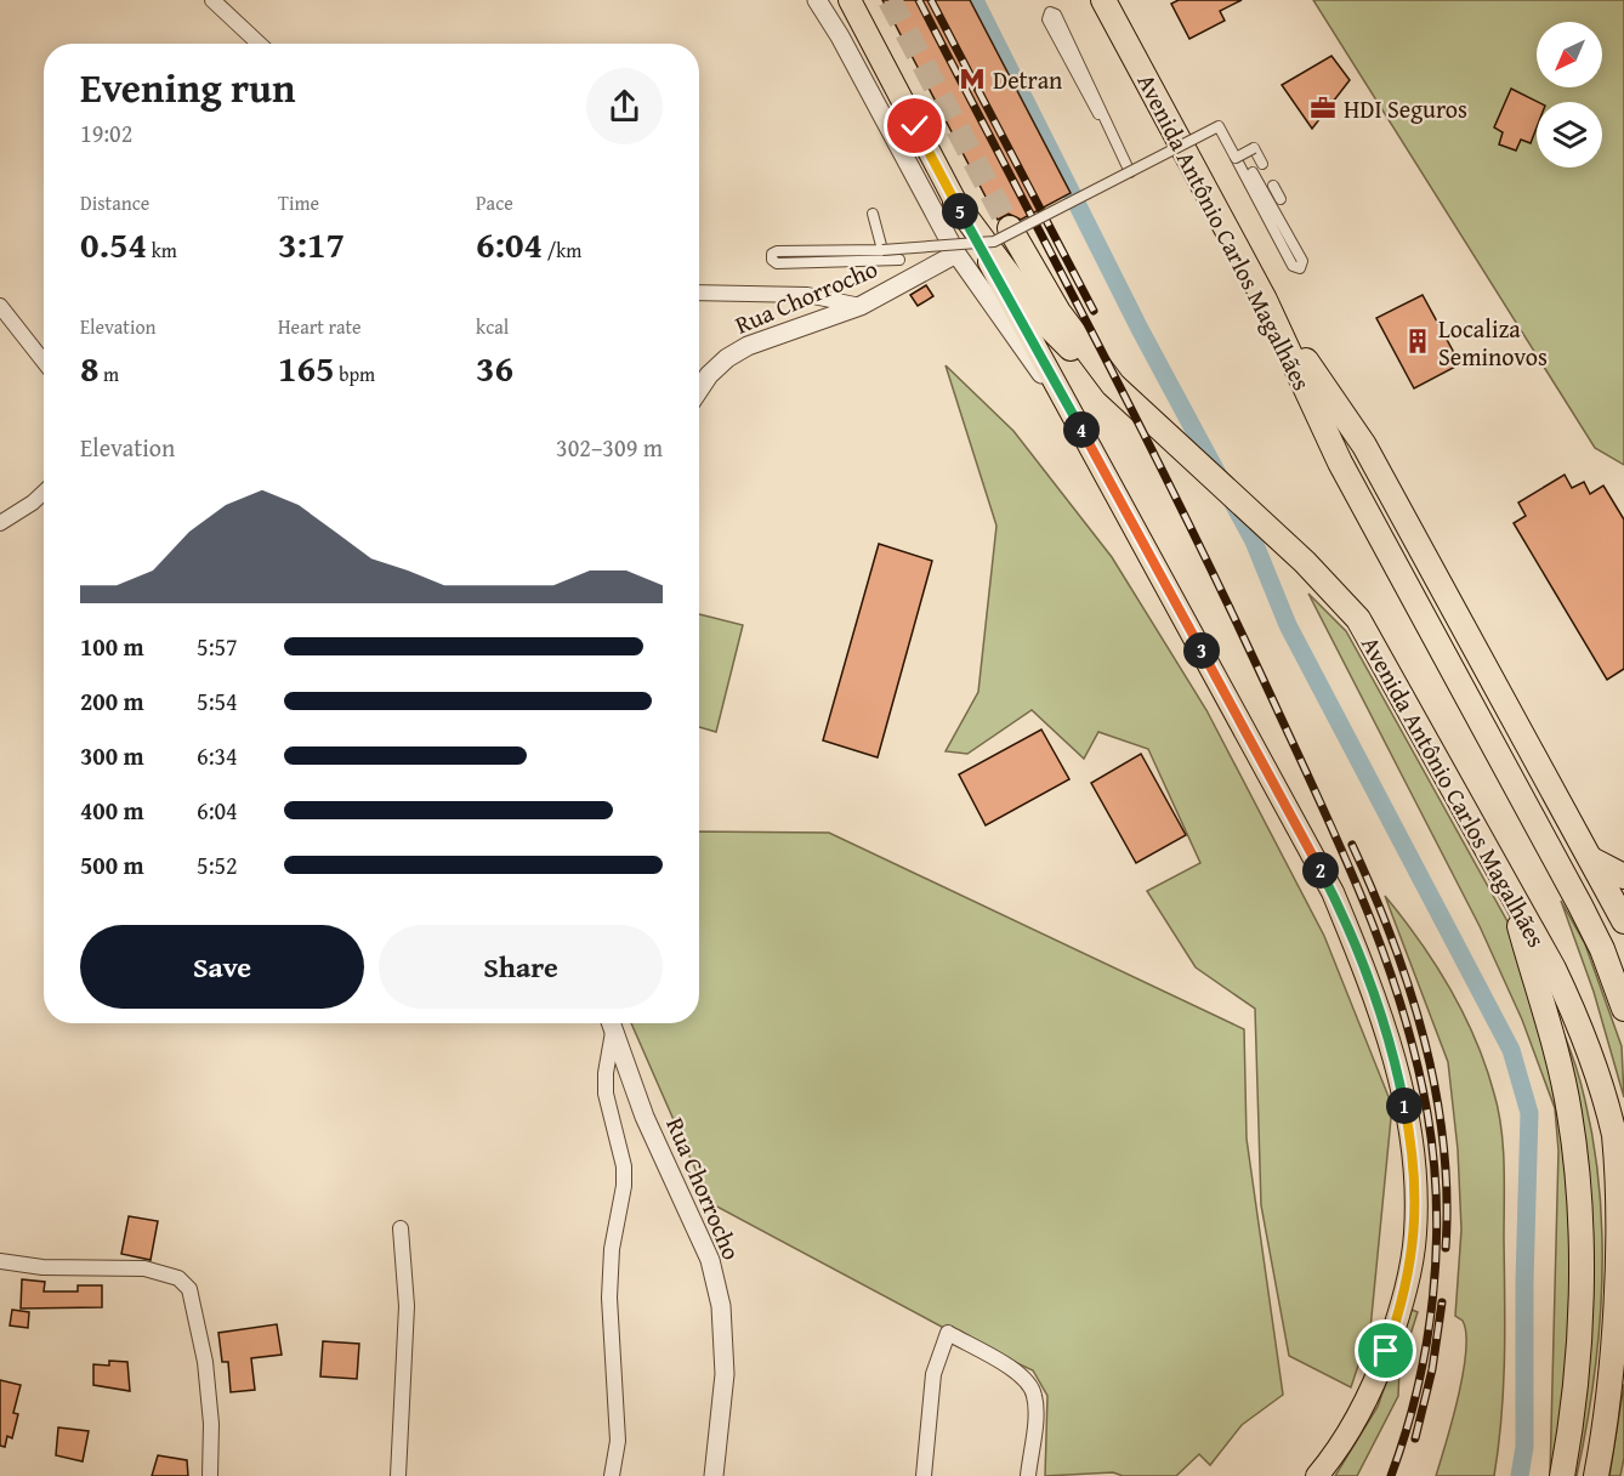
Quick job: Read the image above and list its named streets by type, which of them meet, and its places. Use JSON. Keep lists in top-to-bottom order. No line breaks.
{"streets":{"highway":["Avenida Antônio Carlos Magalhães"],"street":["Rua Chorrocho"]},"places":{"metro station":["Detran"],"office":["HDI Seguros"],"building":["Localiza Seminovos"]},"north":"bottom left","page":{"heading":["Evening run","19:02"],"stats":[["Distance","0.54 km"],["Time","3:17"],["Pace","6:04 /km"],["Elevation","8 m"],["Heart rate","165 bpm"],["kcal","36"]],"pins":["5","4","3","2","1"],"chart":["Elevation","302–309 m"],"list":[{"name":"100 m","note":"5:57"},{"name":"200 m","note":"5:54"},{"name":"300 m","note":"6:34"},{"name":"400 m","note":"6:04"},{"name":"500 m","note":"5:52"}],"buttons":["Save","Share"]}}
